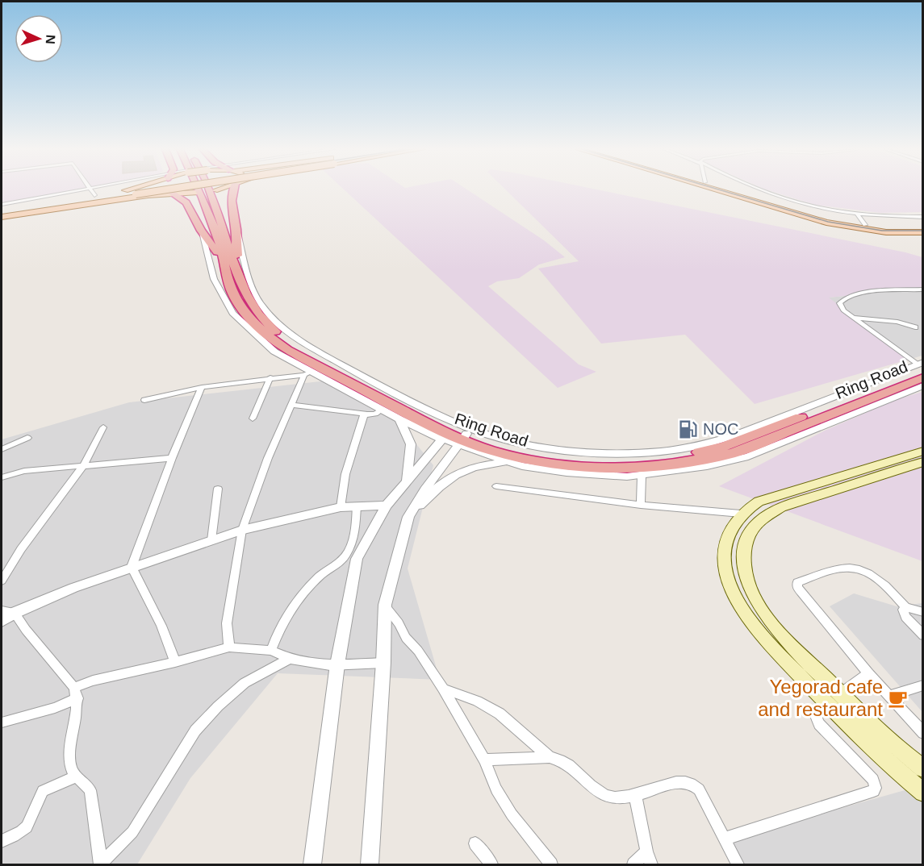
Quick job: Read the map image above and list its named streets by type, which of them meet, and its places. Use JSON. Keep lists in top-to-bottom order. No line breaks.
{"streets":{"highway":["Ring Road"]},"places":{"fuel station":["NOC"],"cafe":["Yegorad cafe and restaurant"]},"north":"right"}
